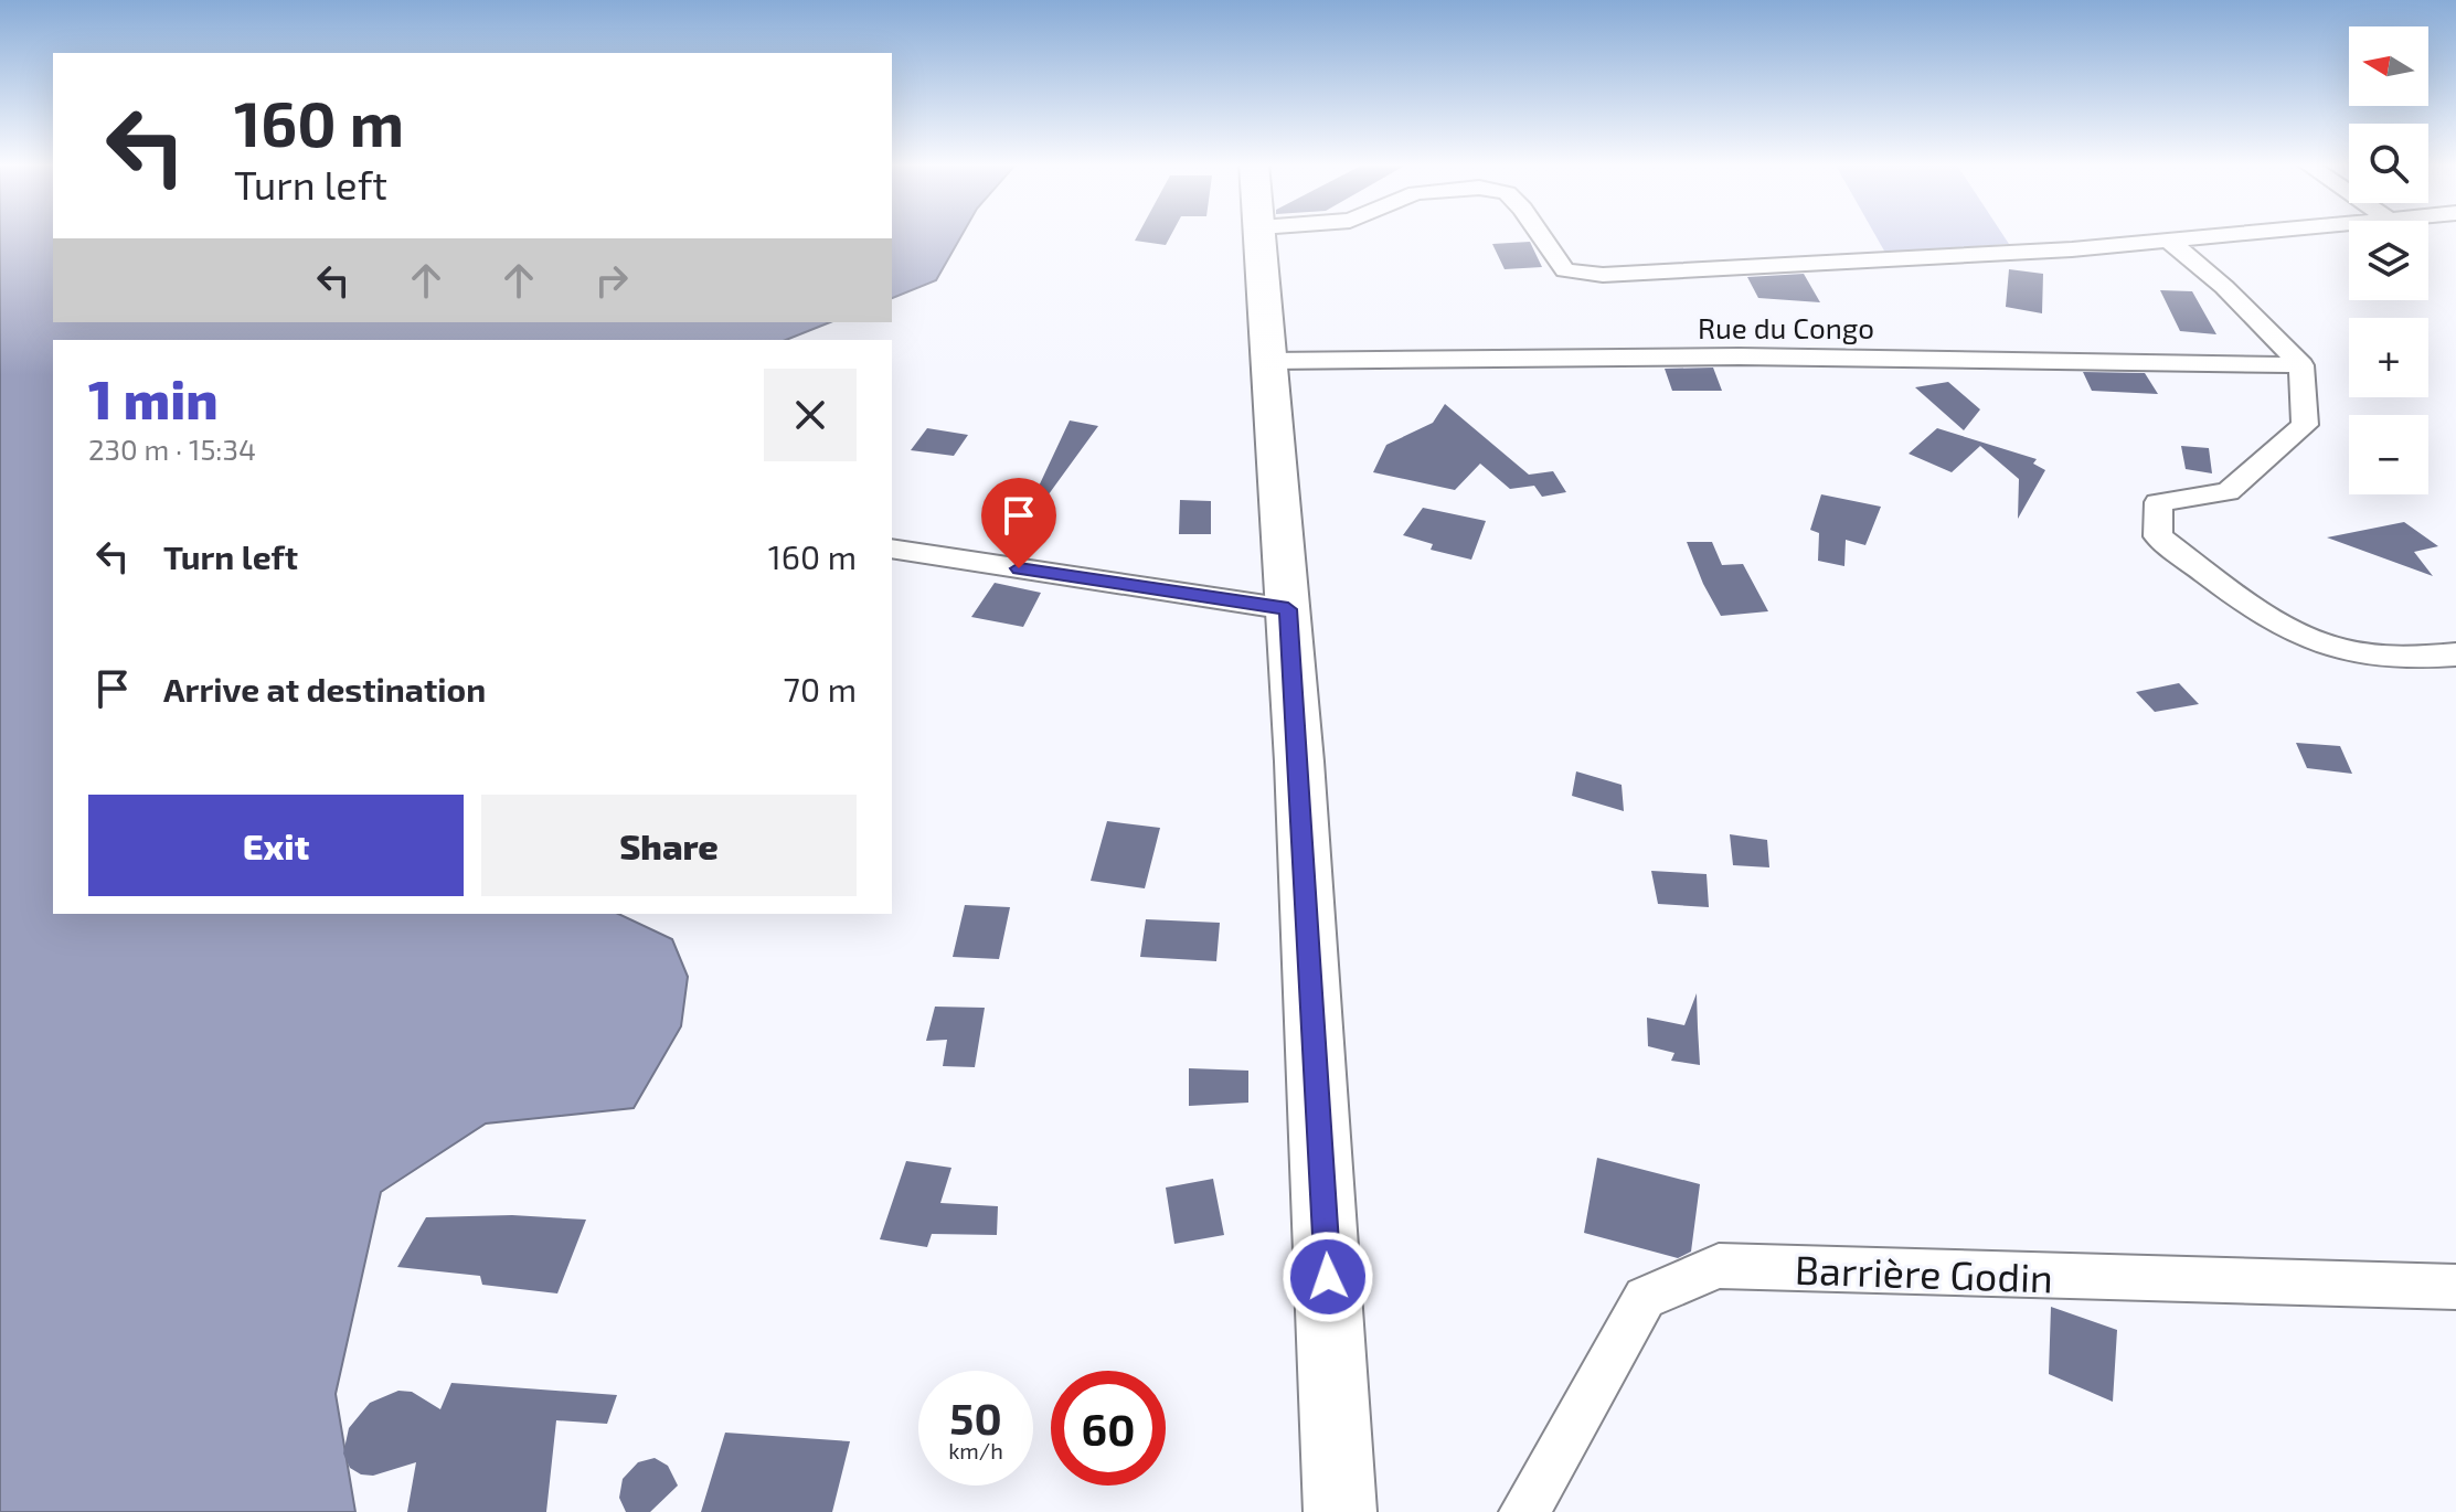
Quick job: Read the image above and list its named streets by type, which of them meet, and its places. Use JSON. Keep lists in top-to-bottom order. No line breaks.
{"streets":{"street":["Rue du Congo","Barrière Godin"]},"north":"left","page":{"map_buttons":["+","−"],"turn":["160 m","Turn left"],"heading":["1 min","230 m · 15:34"],"list":[{"name":"Turn left","value":"160 m"},{"name":"Arrive at destination","value":"70 m"}],"buttons":["Exit","Share"],"speed":"50 km/h","limit":"60"}}
